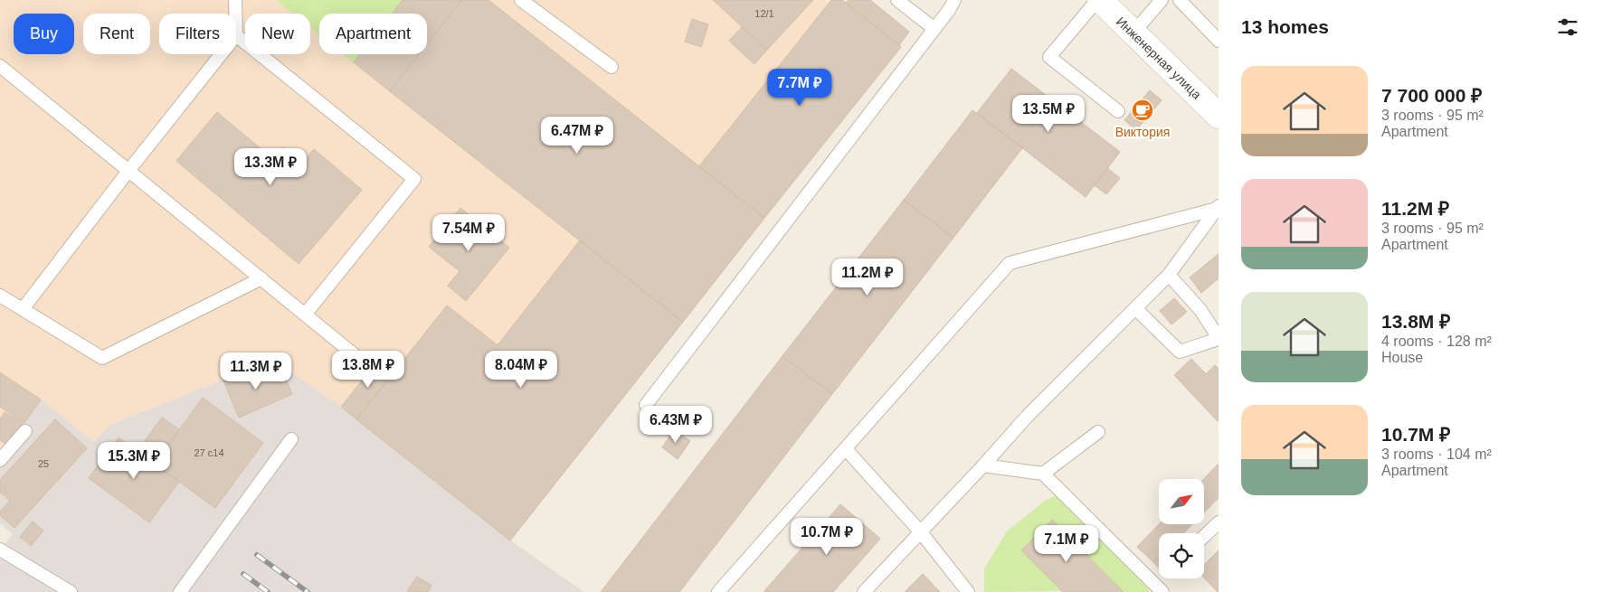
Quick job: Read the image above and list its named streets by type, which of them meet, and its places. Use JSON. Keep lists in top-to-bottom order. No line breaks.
{"streets":{"street":["Инженерная улица"]},"places":{"cafe":["Виктория"]},"house_numbers":["12/1","27 с14","25"],"north":"top right","page":{"heading":"13 homes","chip":["Buy","Rent","Filters","New","Apartment"],"list":[{"name":"7 700 000 ₽","note":"3 rooms · 95 m² · Apartment"},{"name":"11.2M ₽","note":"3 rooms · 95 m² · Apartment"},{"name":"13.8M ₽","note":"4 rooms · 128 m² · House"},{"name":"10.7M ₽","note":"3 rooms · 104 m² · Apartment"}],"price":["7.7M ₽","13.5M ₽","6.47M ₽","13.3M ₽","7.54M ₽","11.2M ₽","13.8M ₽","8.04M ₽","11.3M ₽","6.43M ₽","15.3M ₽","10.7M ₽","7.1M ₽"]}}
